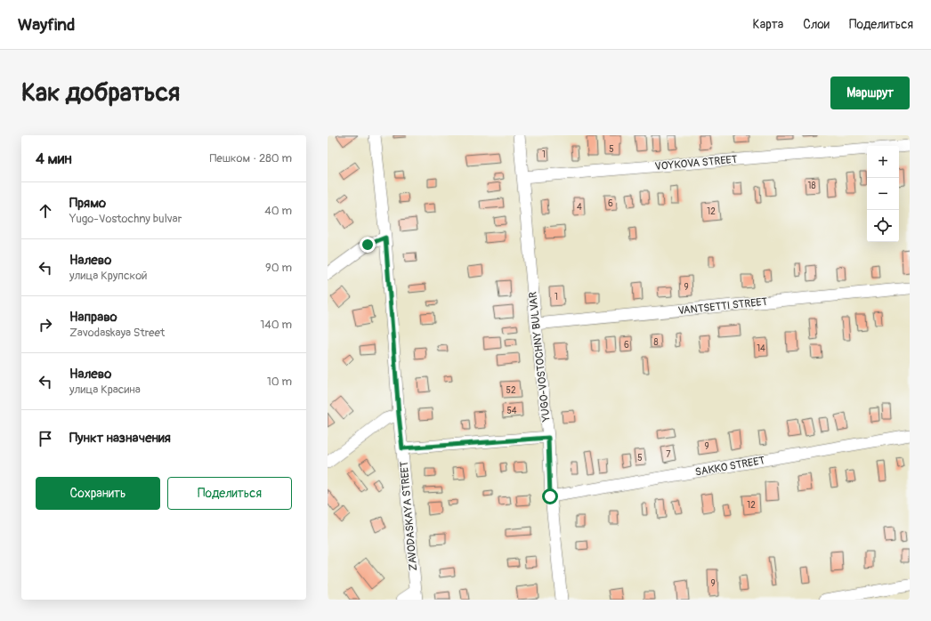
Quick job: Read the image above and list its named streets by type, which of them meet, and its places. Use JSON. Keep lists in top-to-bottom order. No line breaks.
{"streets":{"street":["VOYKOVA STREET","VANTSETTI STREET","YUGO-VOSTOCHNY BULVAR","SAKKO STREET","ZAVODASKAYA STREET"]},"crossings":[["VOYKOVA STREET","YUGO-VOSTOCHNY BULVAR"],["VANTSETTI STREET","YUGO-VOSTOCHNY BULVAR"],["YUGO-VOSTOCHNY BULVAR","SAKKO STREET"]],"house_numbers":["5","1","18","6","4","12","9","1","8","6","14","52","54","9","7","5","12","9"],"page":{"header":"Wayfind","nav":["Карта","Слои","Поделиться"],"buttons":["Маршрут",["Сохранить","Поделиться"]],"title":"Как добраться","heading":["4 мин","Пешком · 280 m"],"map_buttons":["+","−"],"list":[["Прямо","Yugo-Vostochny bulvar","40 m"],["Налево","улица Крупской","90 m"],["Направо","Zavodaskaya Street","140 m"],["Налево","улица Красина","10 m"],"Пункт назначения"]}}
